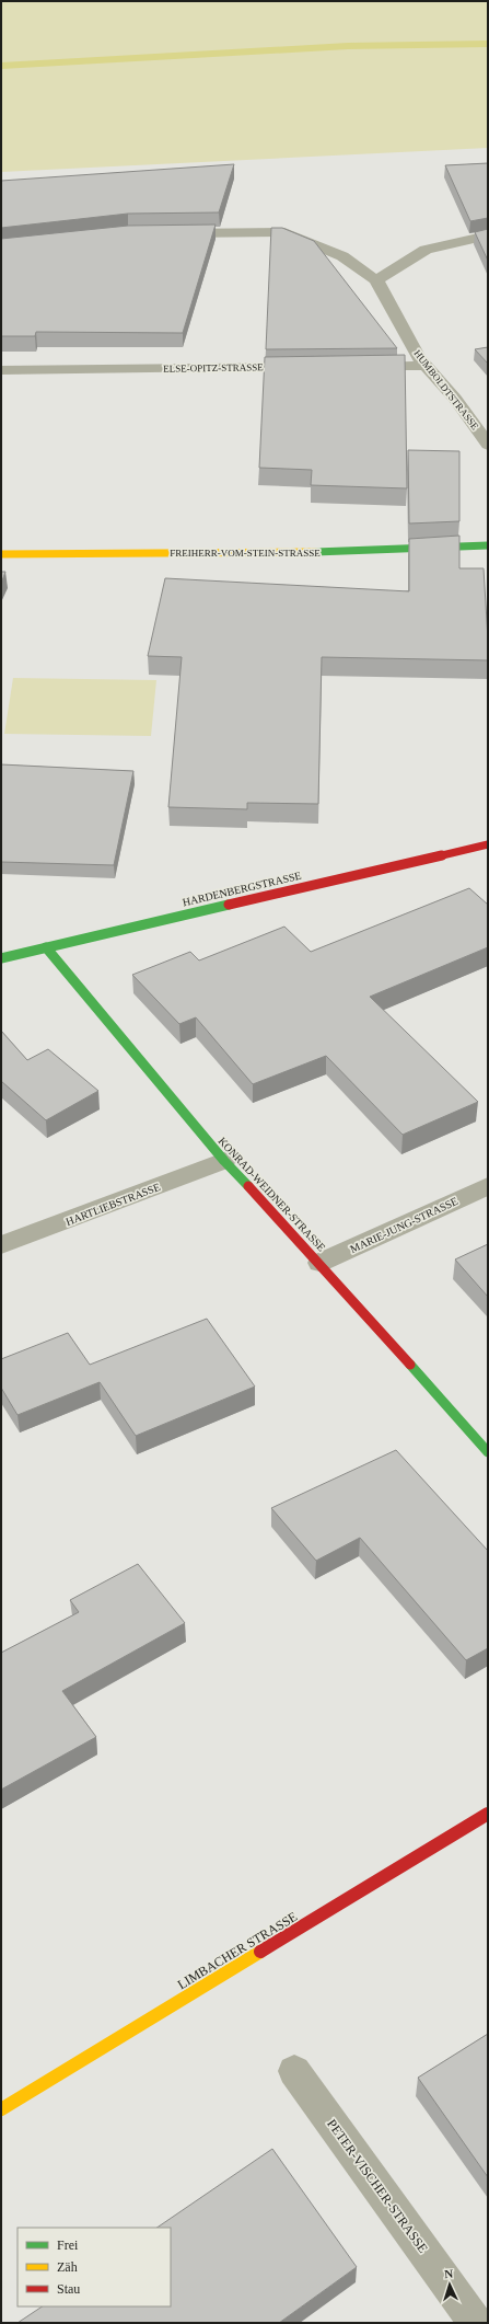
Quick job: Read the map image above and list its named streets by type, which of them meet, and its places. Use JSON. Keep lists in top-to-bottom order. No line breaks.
{"streets":{"street":["ELSE-OPITZ-STRASSE","HUMBOLDTSTRASSE","FREIHERR-VOM-STEIN-STRASSE","HARDENBERGSTRASSE","KONRAD-WEIDNER-STRASSE","HARTLIEBSTRASSE","MARIE-JUNG-STRASSE","LIMBACHER STRASSE","PETER-VISCHER-STRASSE"]},"crossings":[["HARDENBERGSTRASSE","KONRAD-WEIDNER-STRASSE"],["KONRAD-WEIDNER-STRASSE","HARTLIEBSTRASSE"],["KONRAD-WEIDNER-STRASSE","MARIE-JUNG-STRASSE"]],"legend":["Frei","Zäh","Stau"],"north":"top"}
